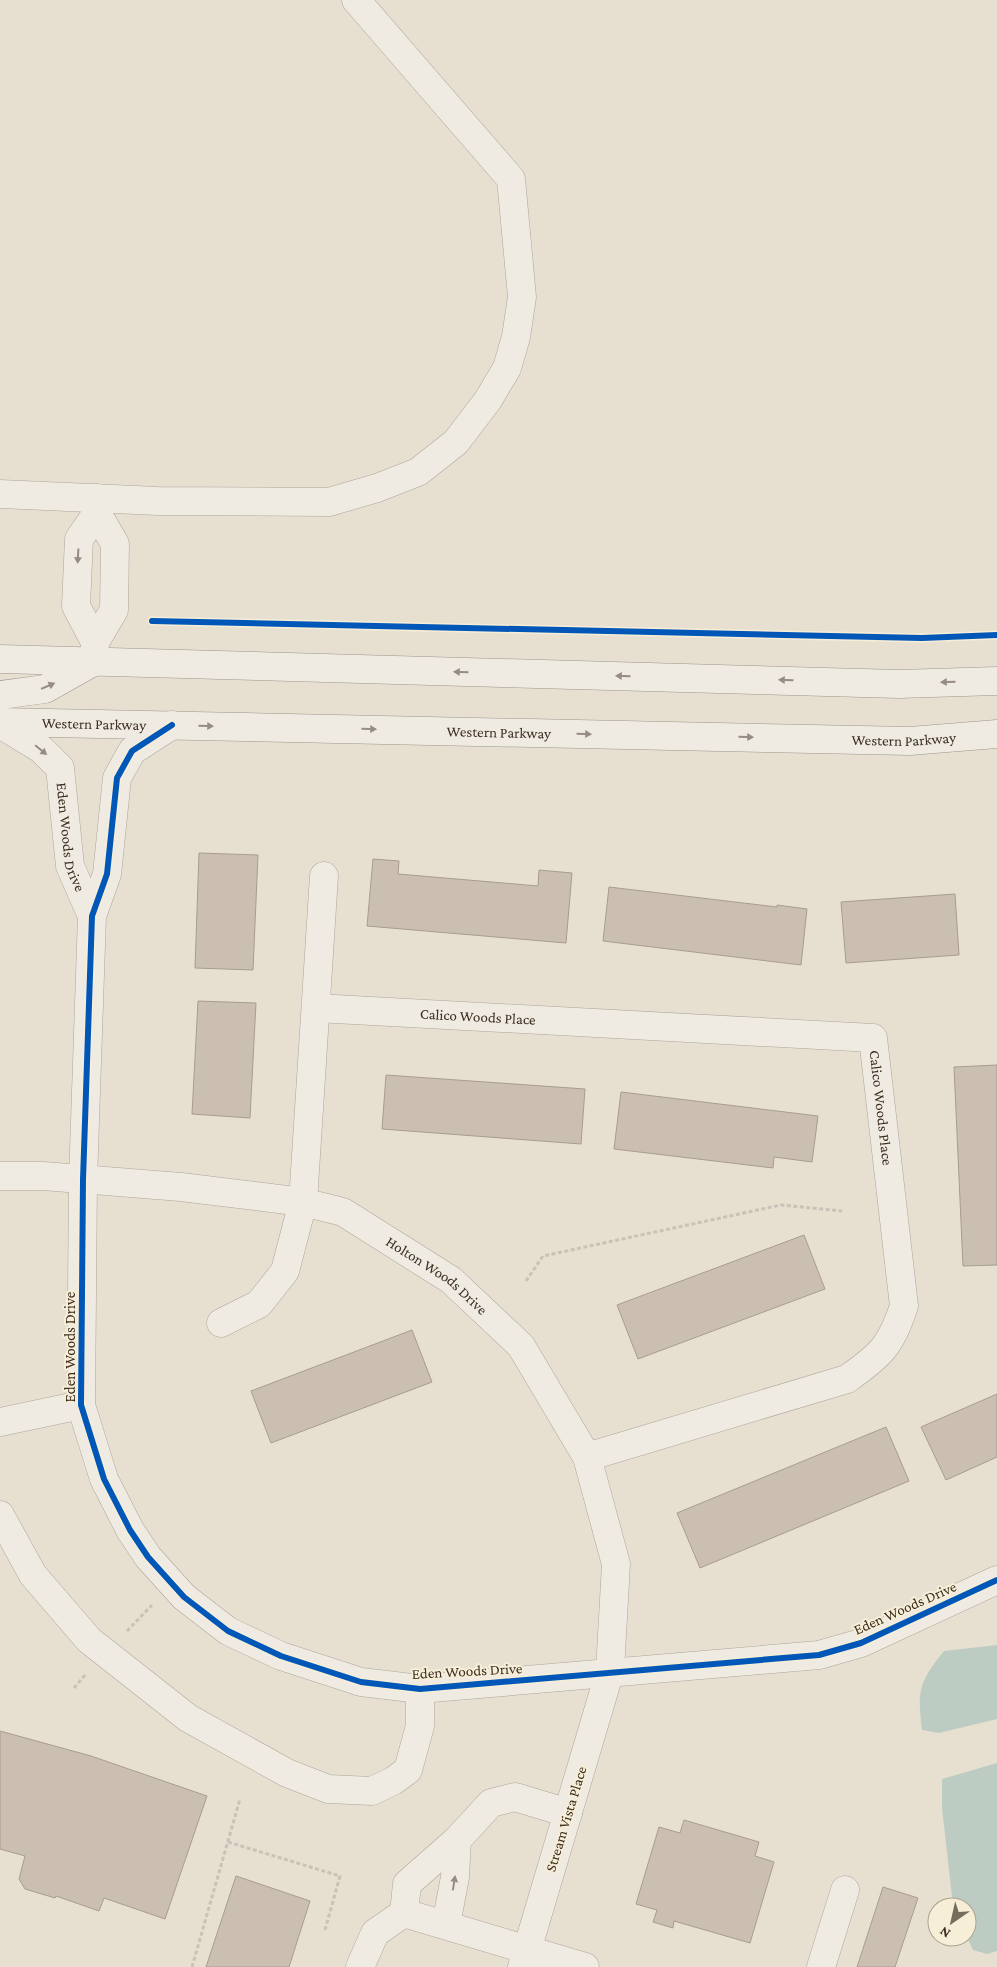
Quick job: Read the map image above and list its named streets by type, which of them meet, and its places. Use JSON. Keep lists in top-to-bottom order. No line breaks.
{"streets":{"street":["Western Parkway","Eden Woods Drive","Calico Woods Place","Holton Woods Drive","Stream Vista Place"]},"crossings":[["Western Parkway","Eden Woods Drive"],["Eden Woods Drive","Holton Woods Drive"],["Eden Woods Drive","Stream Vista Place"],["Calico Woods Place","Holton Woods Drive"],["Holton Woods Drive","Stream Vista Place"]],"north":"bottom left"}
